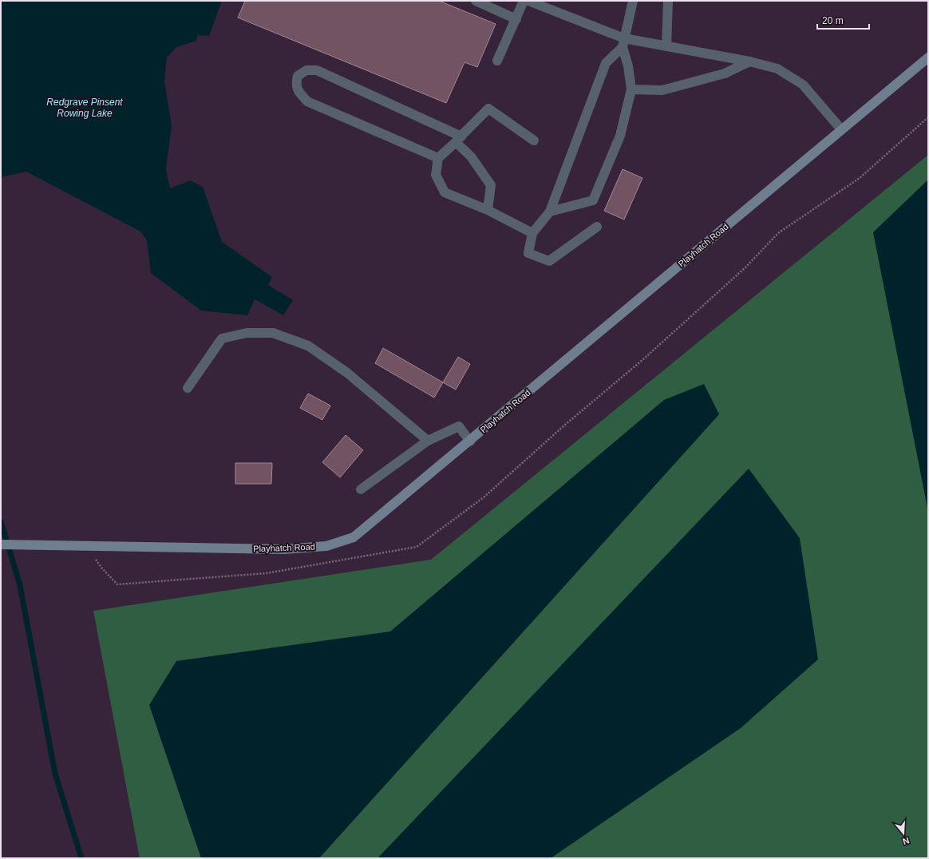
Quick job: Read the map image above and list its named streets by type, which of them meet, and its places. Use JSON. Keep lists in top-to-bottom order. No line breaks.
{"streets":{"main road":["Playhatch Road"]},"water":["Redgrave Pinsent Rowing Lake"],"scale_bar":"20 m","north":"bottom"}
